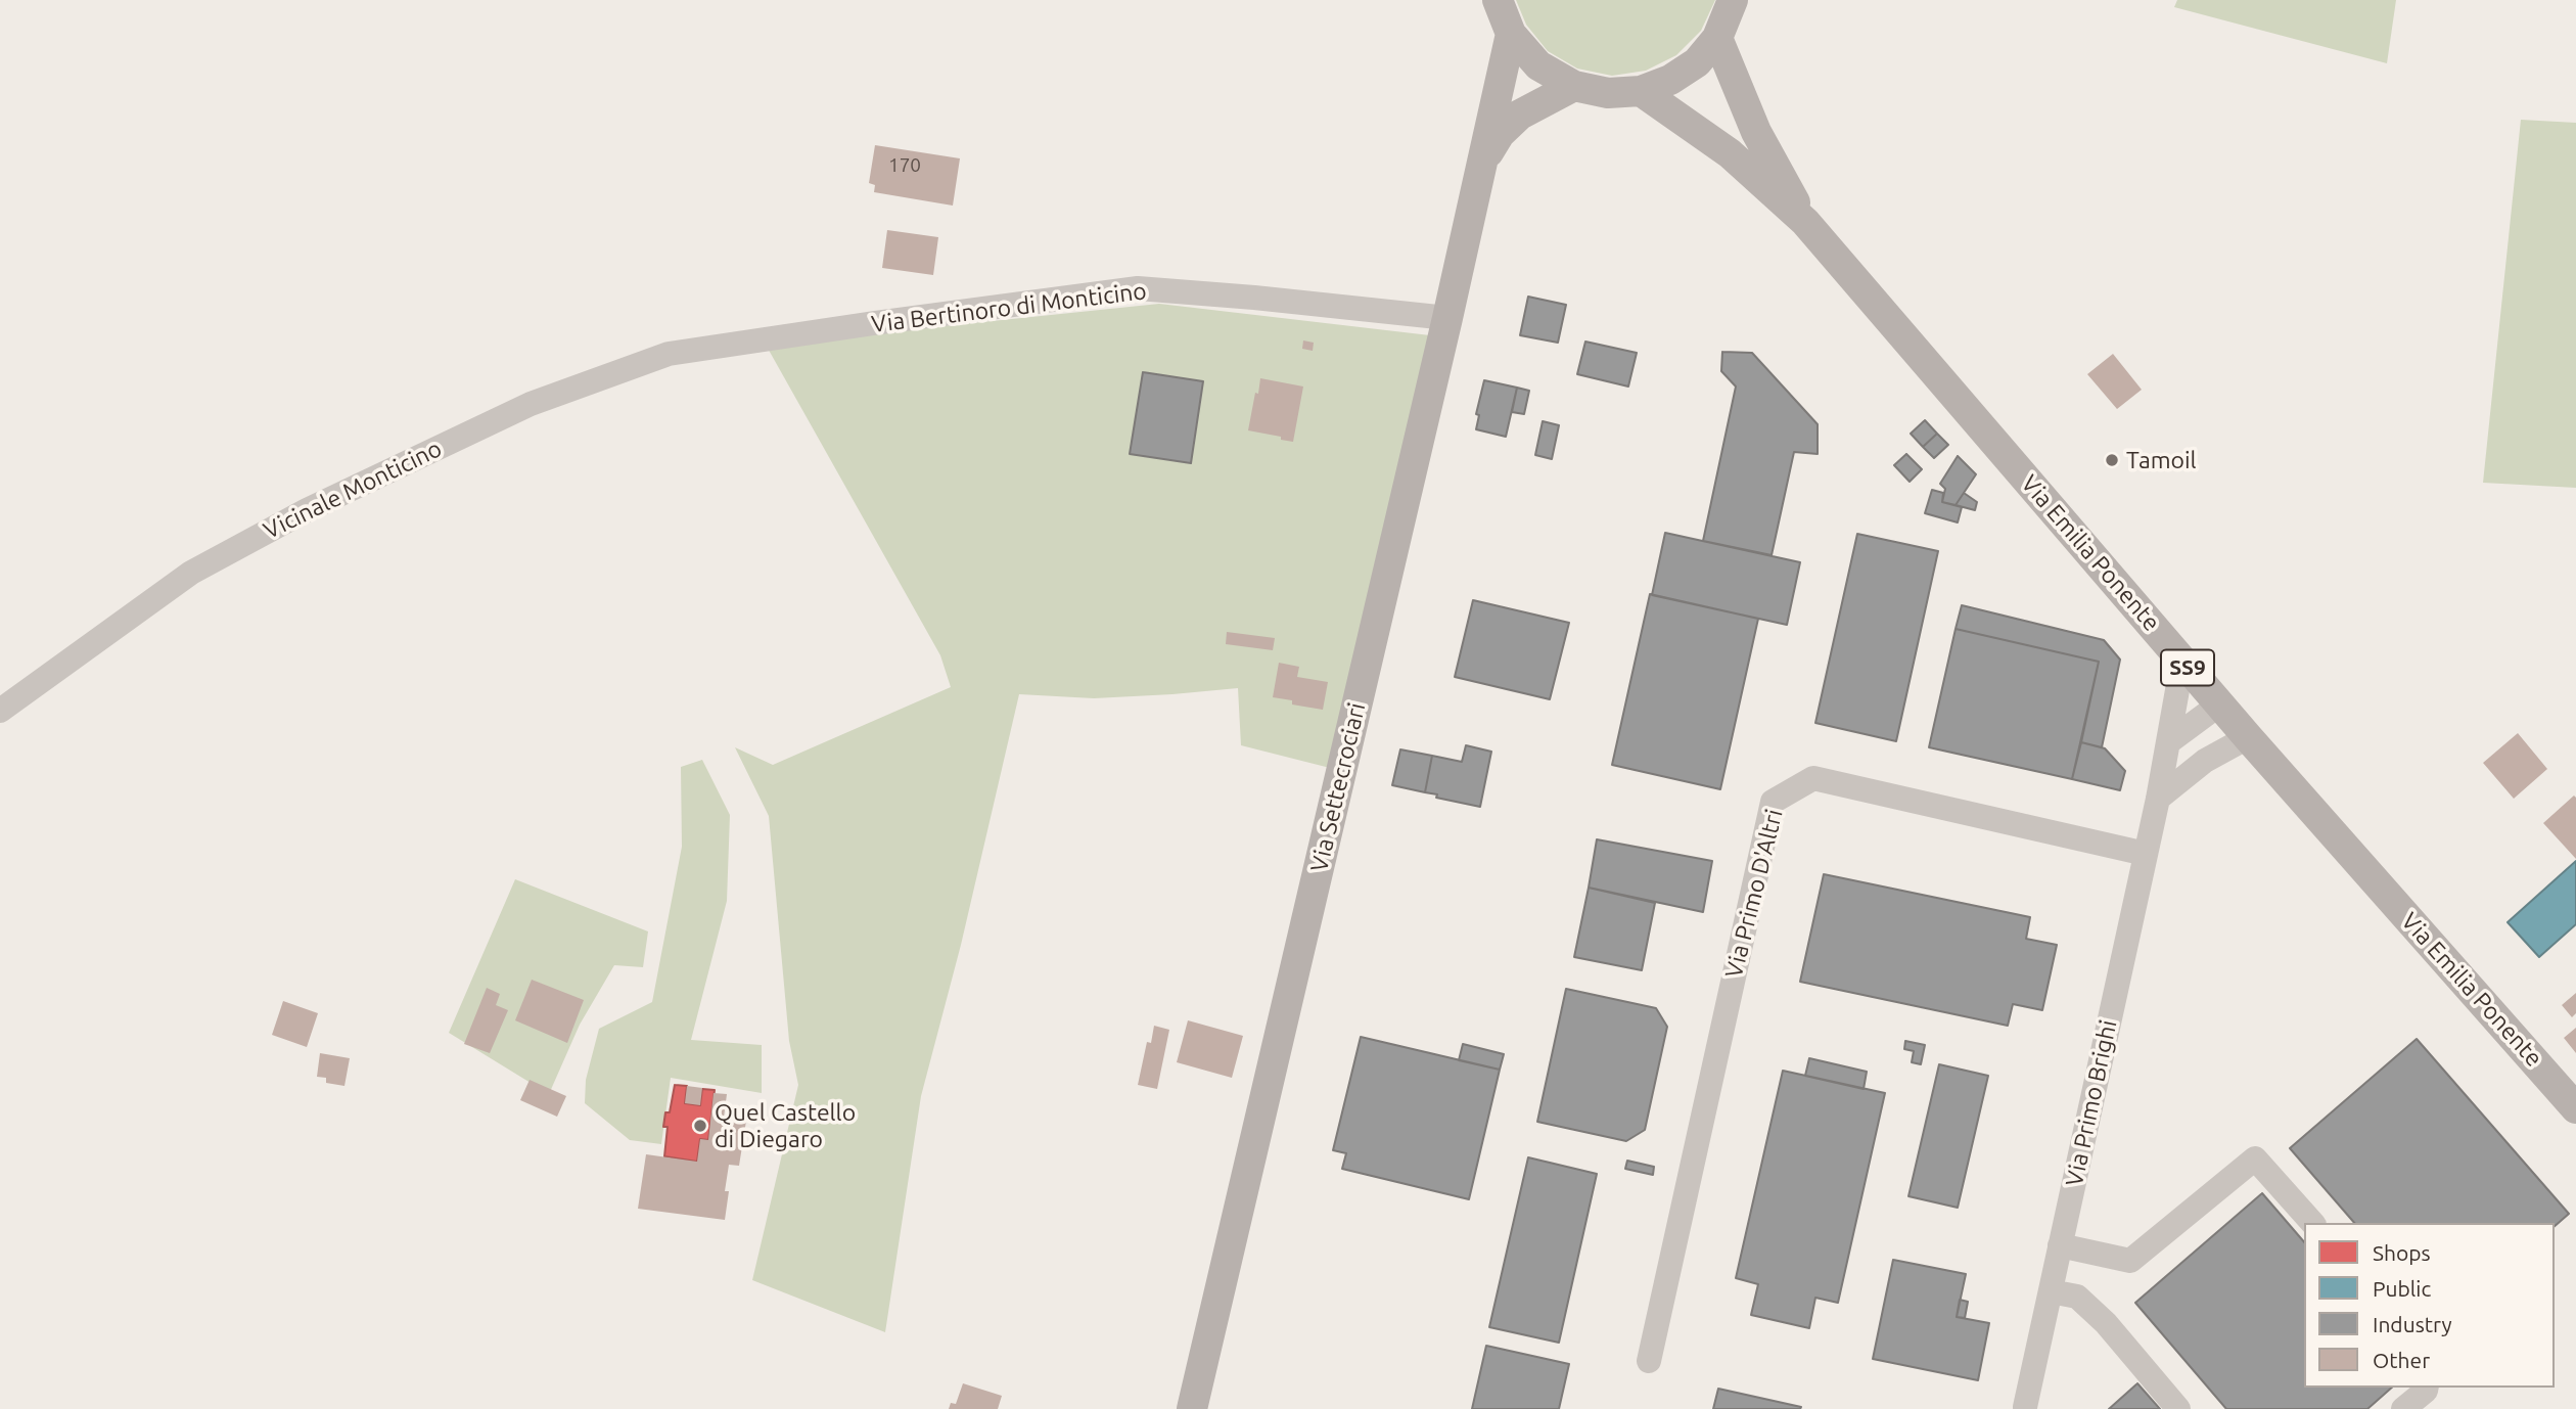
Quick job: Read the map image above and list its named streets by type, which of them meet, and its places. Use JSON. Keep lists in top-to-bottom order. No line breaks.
{"streets":{"main road":["Via Emilia Ponente","SS9","Via Settecrociari"],"street":["Via Bertinoro di Monticino","Vicinale Monticino","Via Primo D'Altri","Via Primo Brighi"]},"crossings":[["Via Bertinoro di Monticino","Vicinale Monticino"],["Via Bertinoro di Monticino","Via Settecrociari"],["Via Emilia Ponente","Via Primo Brighi"],["Via Primo D'Altri","Via Primo Brighi"]],"places":["Tamoil","Quel Castello di Diegaro"],"house_numbers":["170"],"legend":["Shops","Public","Industry","Other"]}
